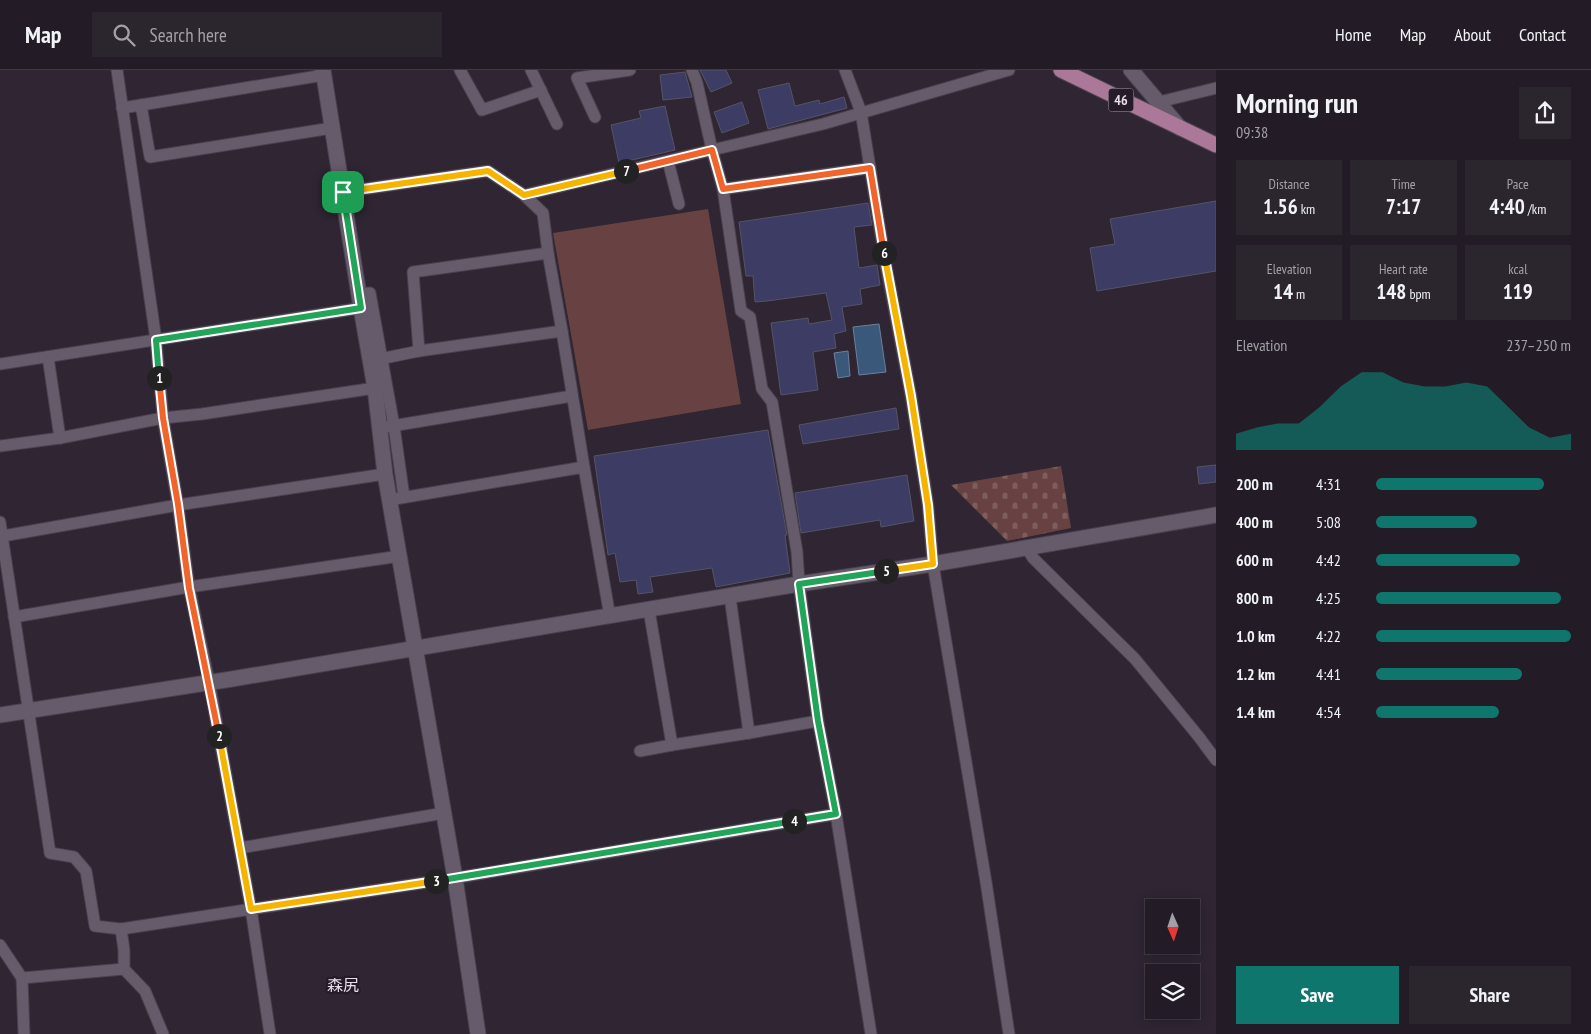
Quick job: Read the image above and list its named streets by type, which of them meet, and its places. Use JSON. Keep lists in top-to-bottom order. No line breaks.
{"streets":{"main road":["46"]},"districts":["森尻"],"north":"bottom","page":{"header":"Map","search":"Search here","nav":["Home","Map","About","Contact"],"heading":["Morning run","09:38"],"stats":[["Distance","1.56 km"],["Time","7:17"],["Pace","4:40 /km"],["Elevation","14 m"],["Heart rate","148 bpm"],["kcal","119"]],"pins":["7","6","1","5","2","4","3"],"chart":["Elevation","237–250 m"],"list":[{"name":"200 m","note":"4:31"},{"name":"400 m","note":"5:08"},{"name":"600 m","note":"4:42"},{"name":"800 m","note":"4:25"},{"name":"1.0 km","note":"4:22"},{"name":"1.2 km","note":"4:41"},{"name":"1.4 km","note":"4:54"}],"buttons":["Save","Share"]}}
